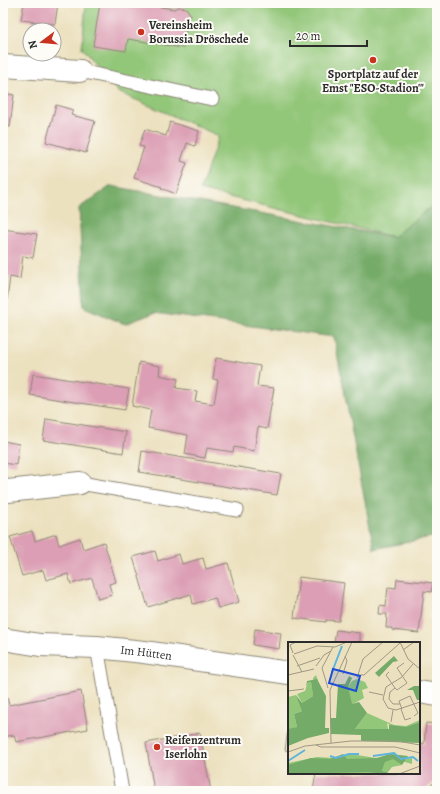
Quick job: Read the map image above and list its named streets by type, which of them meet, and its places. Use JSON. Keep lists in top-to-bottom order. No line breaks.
{"streets":{"street":["Im Hütten"]},"places":["Vereinsheim Borussia Dröschede","Sportplatz auf der Emst \"ESO-Stadion'\"","Reifenzentrum Iserlohn"],"scale_bar":"20 m","north":"left"}
